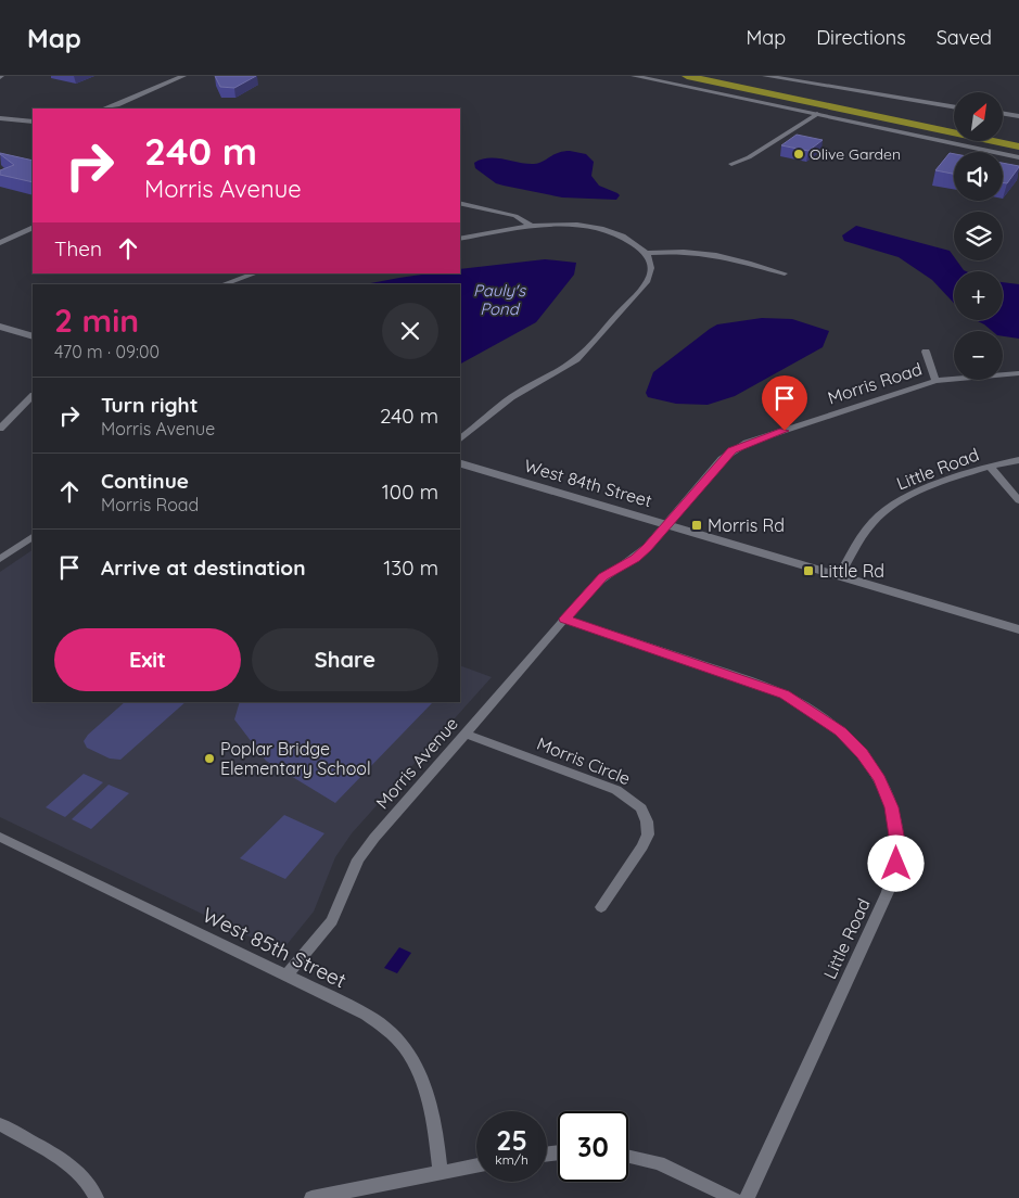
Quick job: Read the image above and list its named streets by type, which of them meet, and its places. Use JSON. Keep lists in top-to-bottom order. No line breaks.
{"streets":{"street":["Morris Road","Little Road","West 84th Street","Morris Circle","Morris Avenue","West 85th Street"]},"crossings":[["Morris Road","West 84th Street"],["Morris Road","Morris Avenue"],["Little Road","West 84th Street"],["Little Road","Morris Avenue"],["West 84th Street","Morris Avenue"],["Morris Circle","Morris Avenue"],["Morris Avenue","West 85th Street"]],"water":["Pauly's Pond"],"places":{"other":["Olive Garden","Poplar Bridge Elementary School"],"transit":["Morris Rd","Little Rd"]},"north":"top right","page":{"header":"Map","nav":["Map","Directions","Saved"],"map_buttons":["+","−"],"turn":["240 m","Morris Avenue"],"then":"Then","heading":["2 min","470 m · 09:00"],"list":[{"name":"Turn right","note":"Morris Avenue","value":"240 m"},{"name":"Continue","note":"Morris Road","value":"100 m"},{"name":"Arrive at destination","value":"130 m"}],"buttons":["Exit","Share"],"speed":"25 km/h","limit":"30"}}
